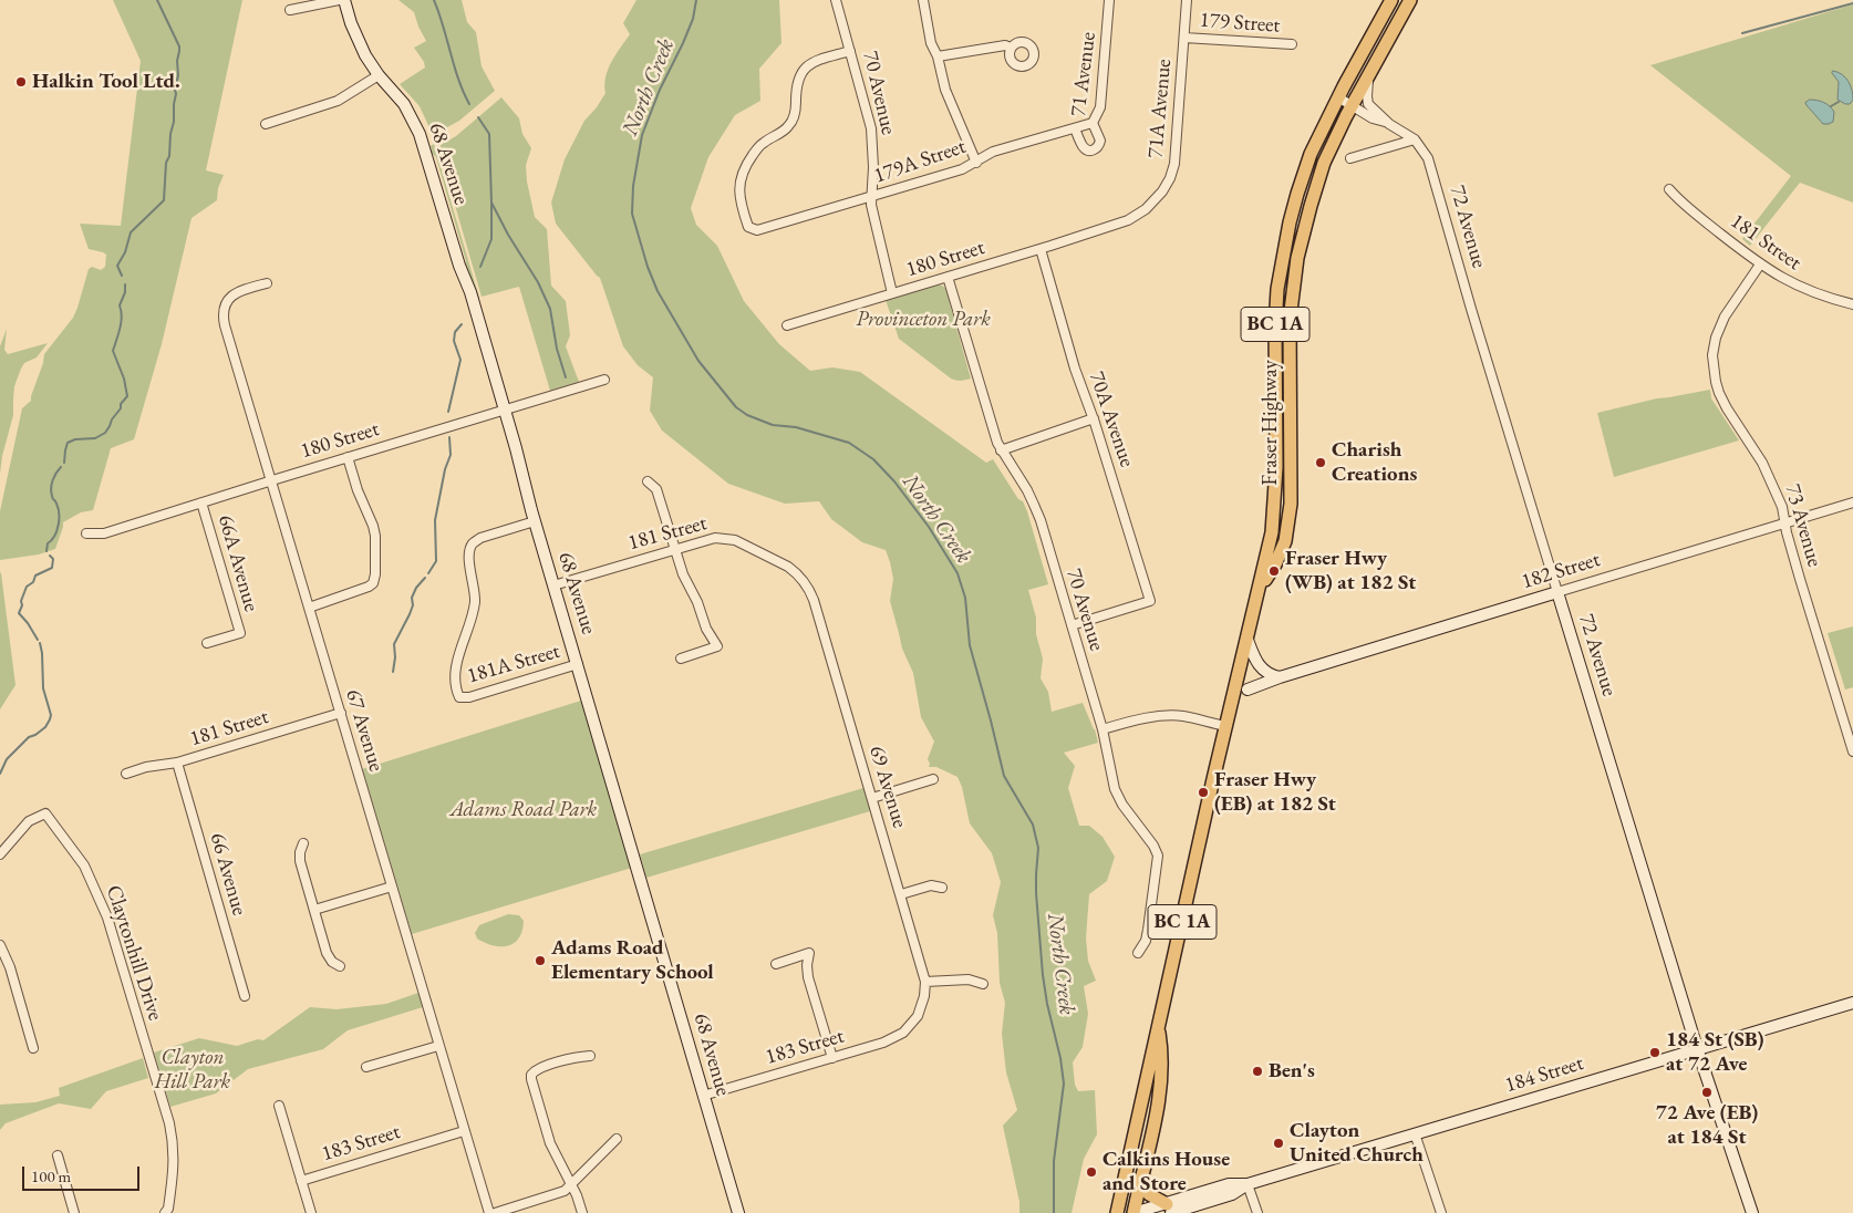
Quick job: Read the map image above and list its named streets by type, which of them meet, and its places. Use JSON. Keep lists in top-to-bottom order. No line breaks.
{"streets":{"main road":["BC 1A","Fraser Highway"],"street":["179 Street","71 Avenue","70 Avenue","71A Avenue","179A Street","68 Avenue","72 Avenue","181 Street","180 Street","70A Avenue","73 Avenue","66A Avenue","182 Street","181A Street","67 Avenue","69 Avenue","66 Avenue","Claytonhill Drive","183 Street","184 Street"]},"crossings":[["179 Street","71A Avenue"],["71 Avenue","179A Street"],["70 Avenue","179A Street"],["70 Avenue","180 Street"],["70 Avenue","70A Avenue"],["71A Avenue","180 Street"],["68 Avenue","181 Street"],["68 Avenue","180 Street"],["68 Avenue","181A Street"],["68 Avenue","183 Street"],["72 Avenue","Fraser Highway"],["72 Avenue","182 Street"],["72 Avenue","184 Street"],["181 Street","73 Avenue"],["181 Street","67 Avenue"],["181 Street","69 Avenue"],["181 Street","66 Avenue"],["180 Street","70A Avenue"],["180 Street","66A Avenue"],["180 Street","67 Avenue"],["Fraser Highway","184 Street"],["73 Avenue","182 Street"],["67 Avenue","183 Street"],["69 Avenue","183 Street"]],"water":["North Creek"],"parks":["Provinceton Park","Adams Road Park","Clayton Hill Park"],"places":["Halkin Tool Ltd.","Charish Creations","Fraser Hwy (WB) at 182 St","Fraser Hwy (EB) at 182 St","Adams Road Elementary School","184 St (SB) at 72 Ave","Ben's","72 Ave (EB) at 184 St","Clayton United Church","Calkins House and Store"],"scale_bar":"100 m"}
